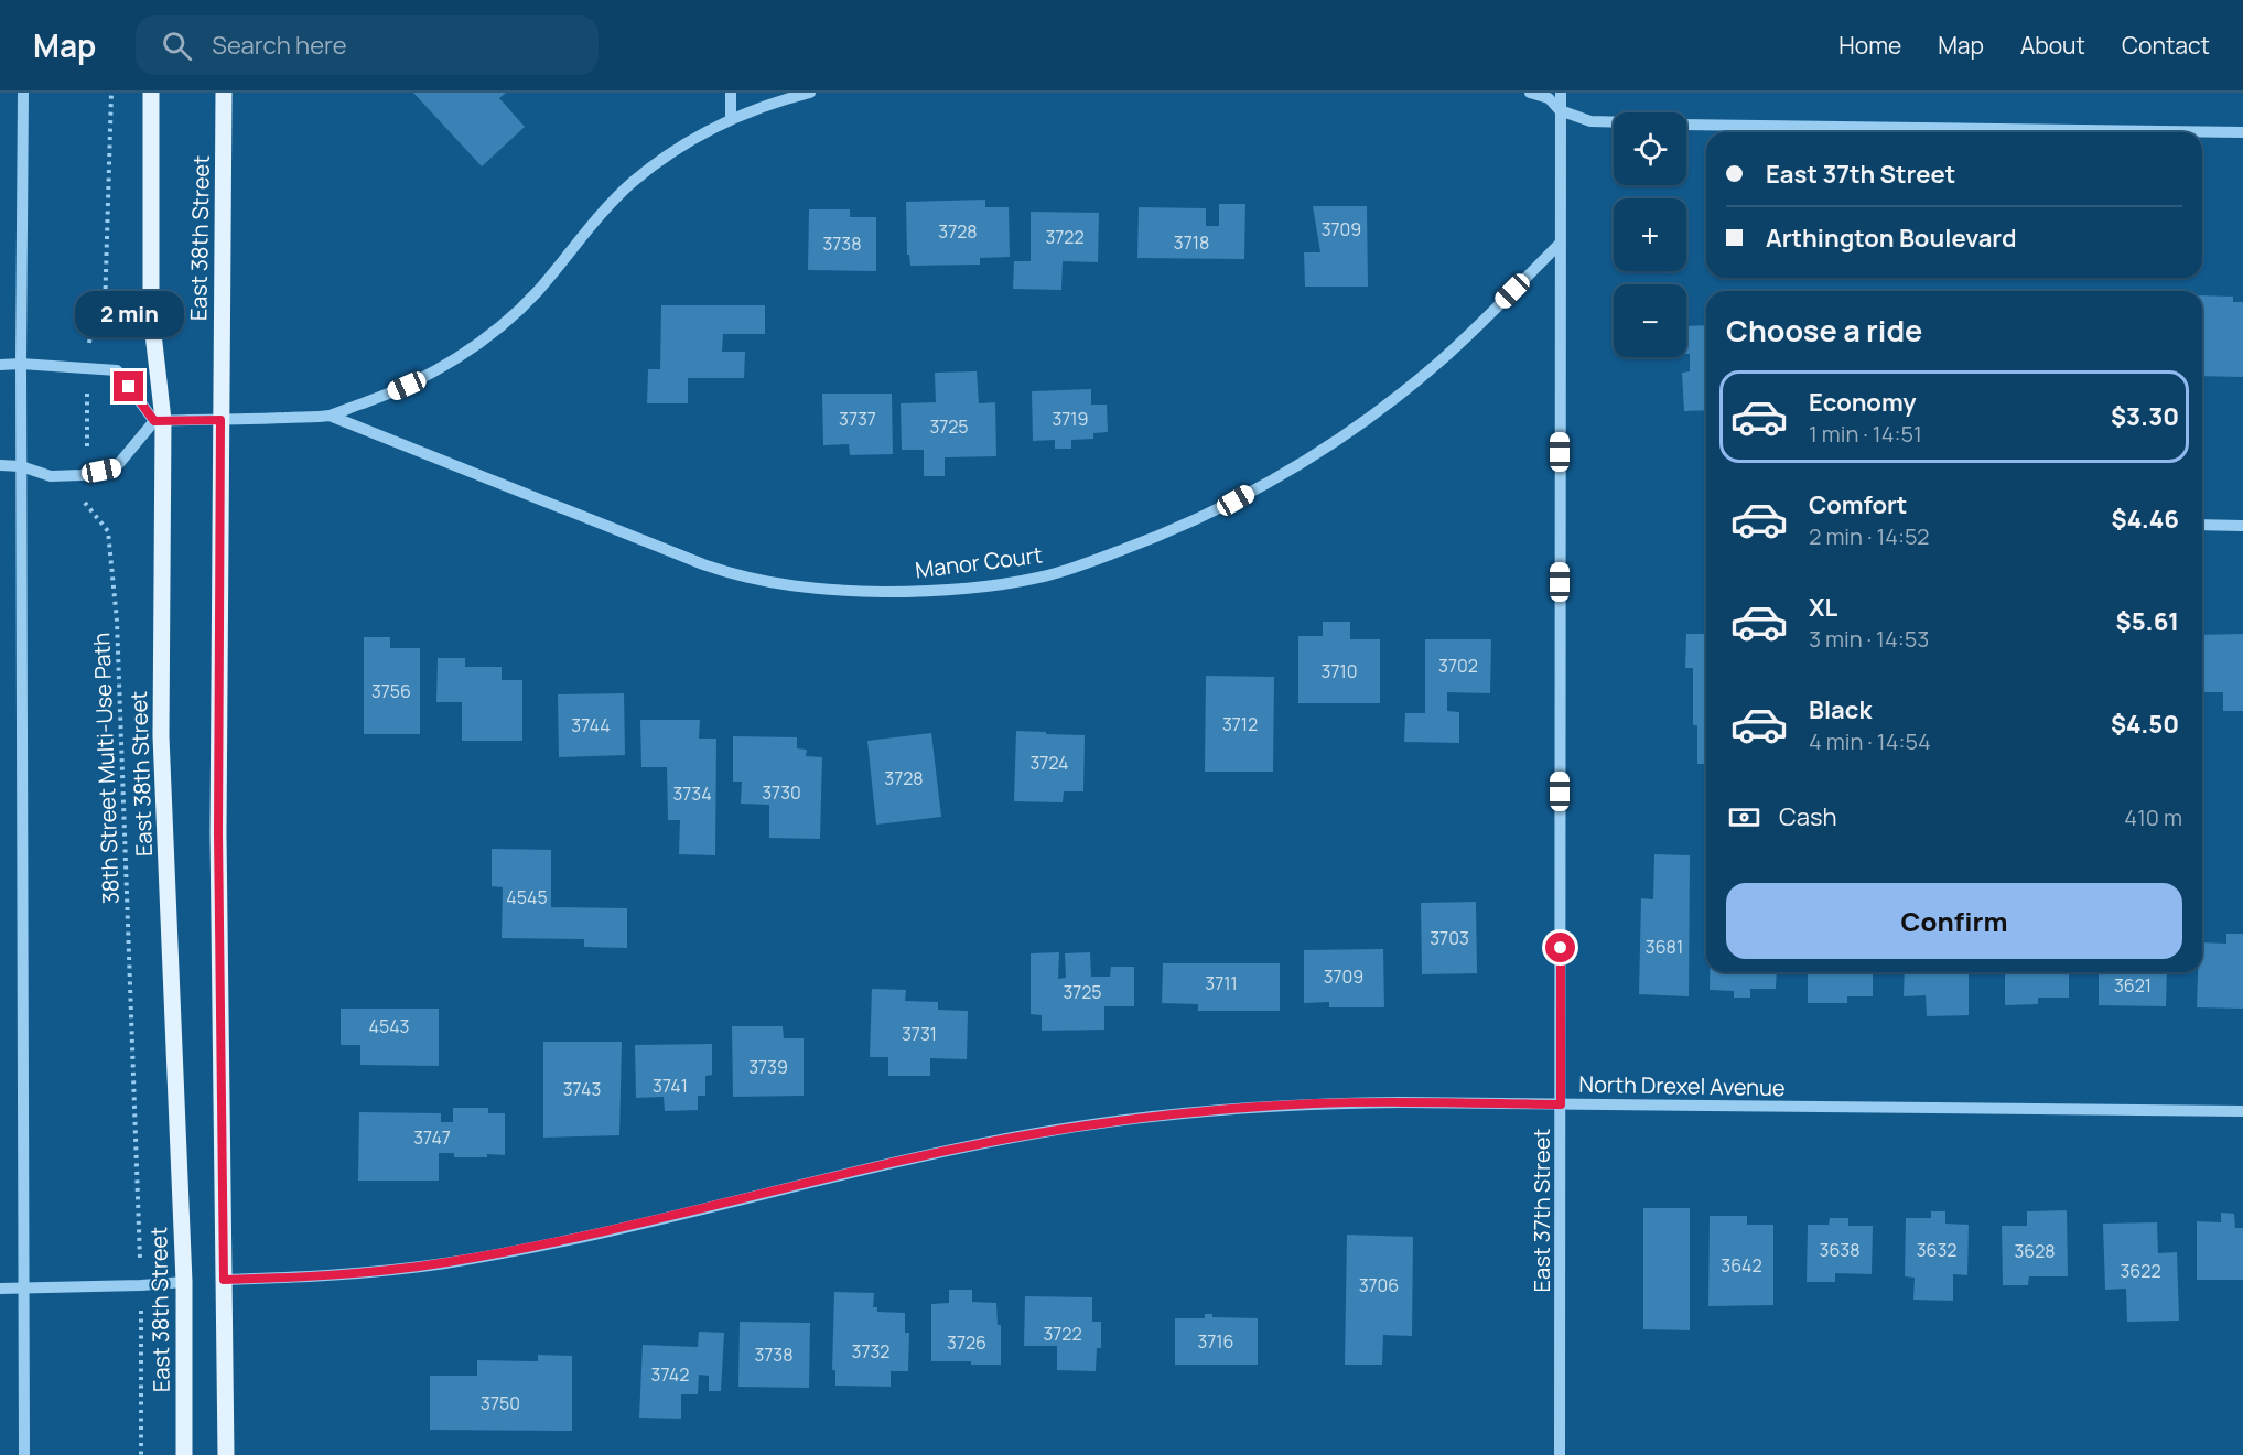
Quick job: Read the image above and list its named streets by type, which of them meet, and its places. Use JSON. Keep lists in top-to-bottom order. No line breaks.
{"streets":{"main road":["East 38th Street"],"street":["Manor Court","North Drexel Avenue","East 37th Street"],"path":["38th Street Multi-Use Path"]},"crossings":[["East 38th Street","North Drexel Avenue"],["Manor Court","East 37th Street"],["North Drexel Avenue","East 37th Street"]],"house_numbers":["3709","3728","3722","3718","3738","3737","3719","3725","3702","3710","3756","3712","3744","3724","3728","3730","3734","4545","3703","3681","3709","3711","3621","3725","4543","3731","3739","3741","3743","3747","3638","3632","3628","3642","3622","3706","3722","3716","3726","3732","3738","3742","3750"],"page":{"header":"Map","search":"Search here","nav":["Home","Map","About","Contact"],"map_buttons":["+","−"],"banner":["East 37th Street","Arthington Boulevard"],"bubble":"2 min","heading":"Choose a ride","list":[{"name":"Economy","note":"1 min · 14:51","value":"$3.30"},{"name":"Comfort","note":"2 min · 14:52","value":"$4.46"},{"name":"XL","note":"3 min · 14:53","value":"$5.61"},{"name":"Black","note":"4 min · 14:54","value":"$4.50"}],"pay":["Cash","410 m"],"buttons":"Confirm"}}
